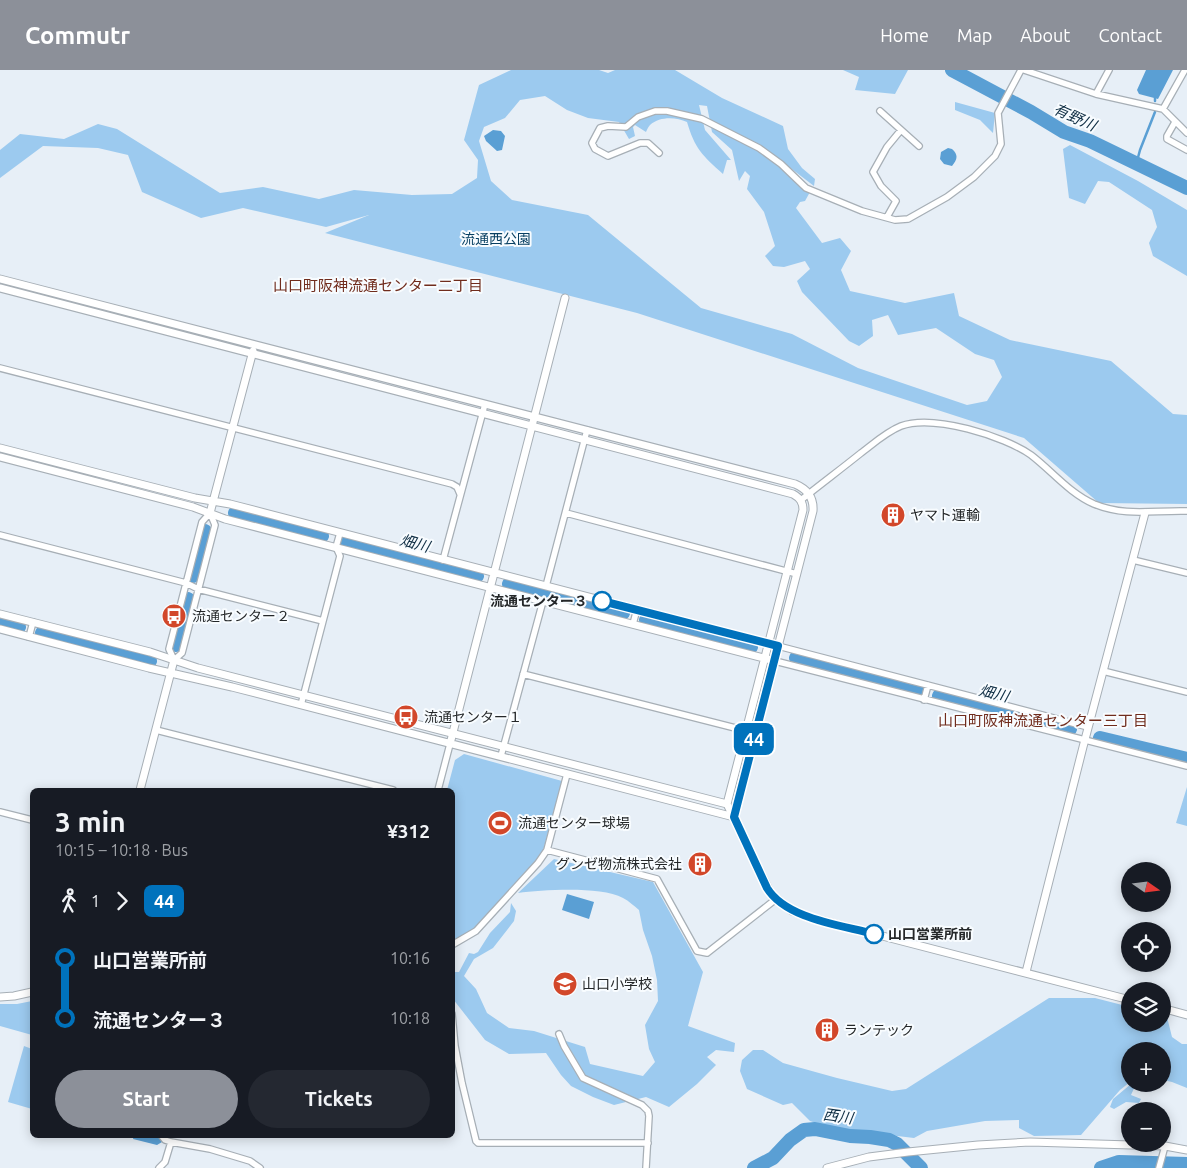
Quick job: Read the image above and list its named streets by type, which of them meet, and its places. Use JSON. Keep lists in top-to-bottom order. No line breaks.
{"districts":["山口町阪神流通センター二丁目","山口町阪神流通センター三丁目"],"water":["有野川","畑川","西川"],"parks":["流通西公園"],"places":{"building":["ヤマト運輸","グンゼ物流株式会社","ランテック"],"other":["流通センター３","山口営業所前"],"bus stop":["流通センター２","流通センター１"],"sports":["流通センター球場"],"school or university":["山口小学校"]},"lines":["bus line 44"],"north":"right","page":{"header":"Commutr","nav":["Home","Map","About","Contact"],"on_map":"44","heading":["3 min","10:15 – 10:18 · Bus","¥312"],"map_buttons":["+","−"],"legs":["1","44"],"list":[{"name":"山口営業所前","value":"10:16"},{"name":"流通センター３","value":"10:18"}],"buttons":["Start","Tickets"]}}
